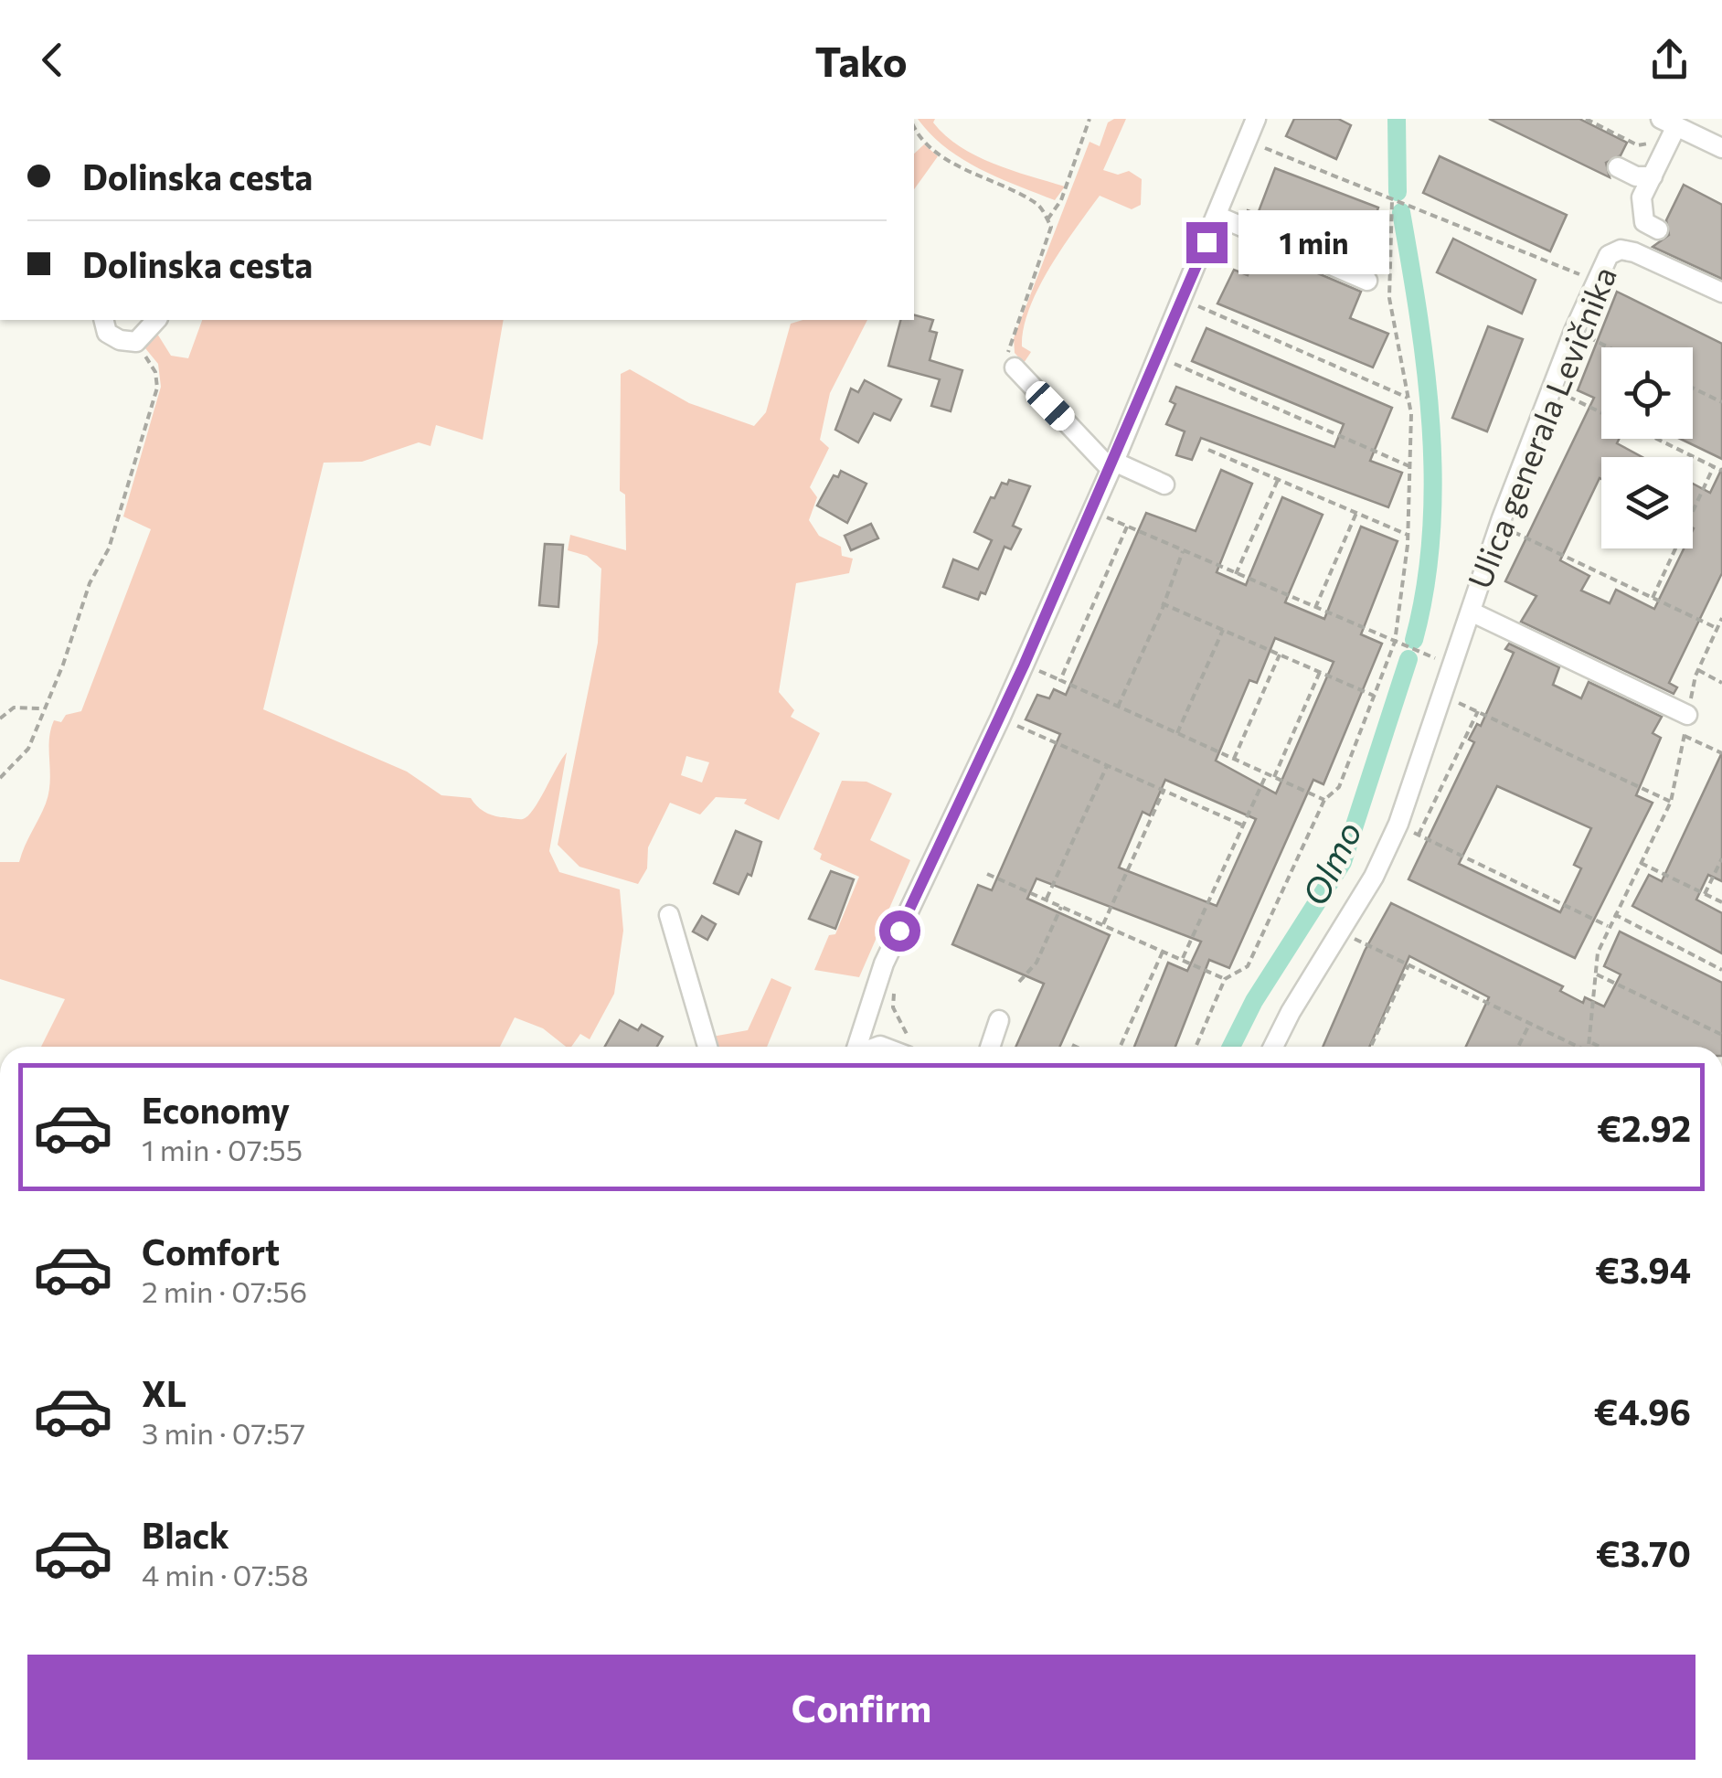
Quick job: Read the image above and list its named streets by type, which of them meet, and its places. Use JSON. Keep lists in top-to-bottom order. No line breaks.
{"streets":{"street":["Ulica generala Levičnika"]},"water":["Olmo"],"page":{"header":"Tako","banner":["Dolinska cesta","Dolinska cesta"],"bubble":"1 min","list":[{"name":"Economy","note":"1 min · 07:55","value":"€2.92"},{"name":"Comfort","note":"2 min · 07:56","value":"€3.94"},{"name":"XL","note":"3 min · 07:57","value":"€4.96"},{"name":"Black","note":"4 min · 07:58","value":"€3.70"}],"buttons":"Confirm"}}
